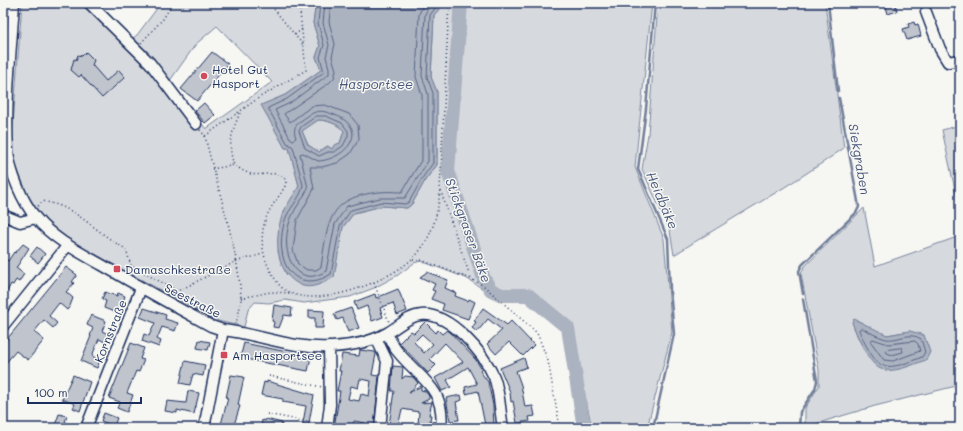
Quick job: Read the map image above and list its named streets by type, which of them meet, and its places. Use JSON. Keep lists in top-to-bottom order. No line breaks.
{"streets":{"street":["Seestraße","Kornstraße"]},"crossings":[["Seestraße","Kornstraße"]],"water":["Hasportsee","Siekgraben","Heidbäke","Stickgraser Bäke"],"places":{"other":["Hotel Gut Hasport"],"transit":["Damaschkestraße","Am Hasportsee"]},"scale_bar":"100 m"}
